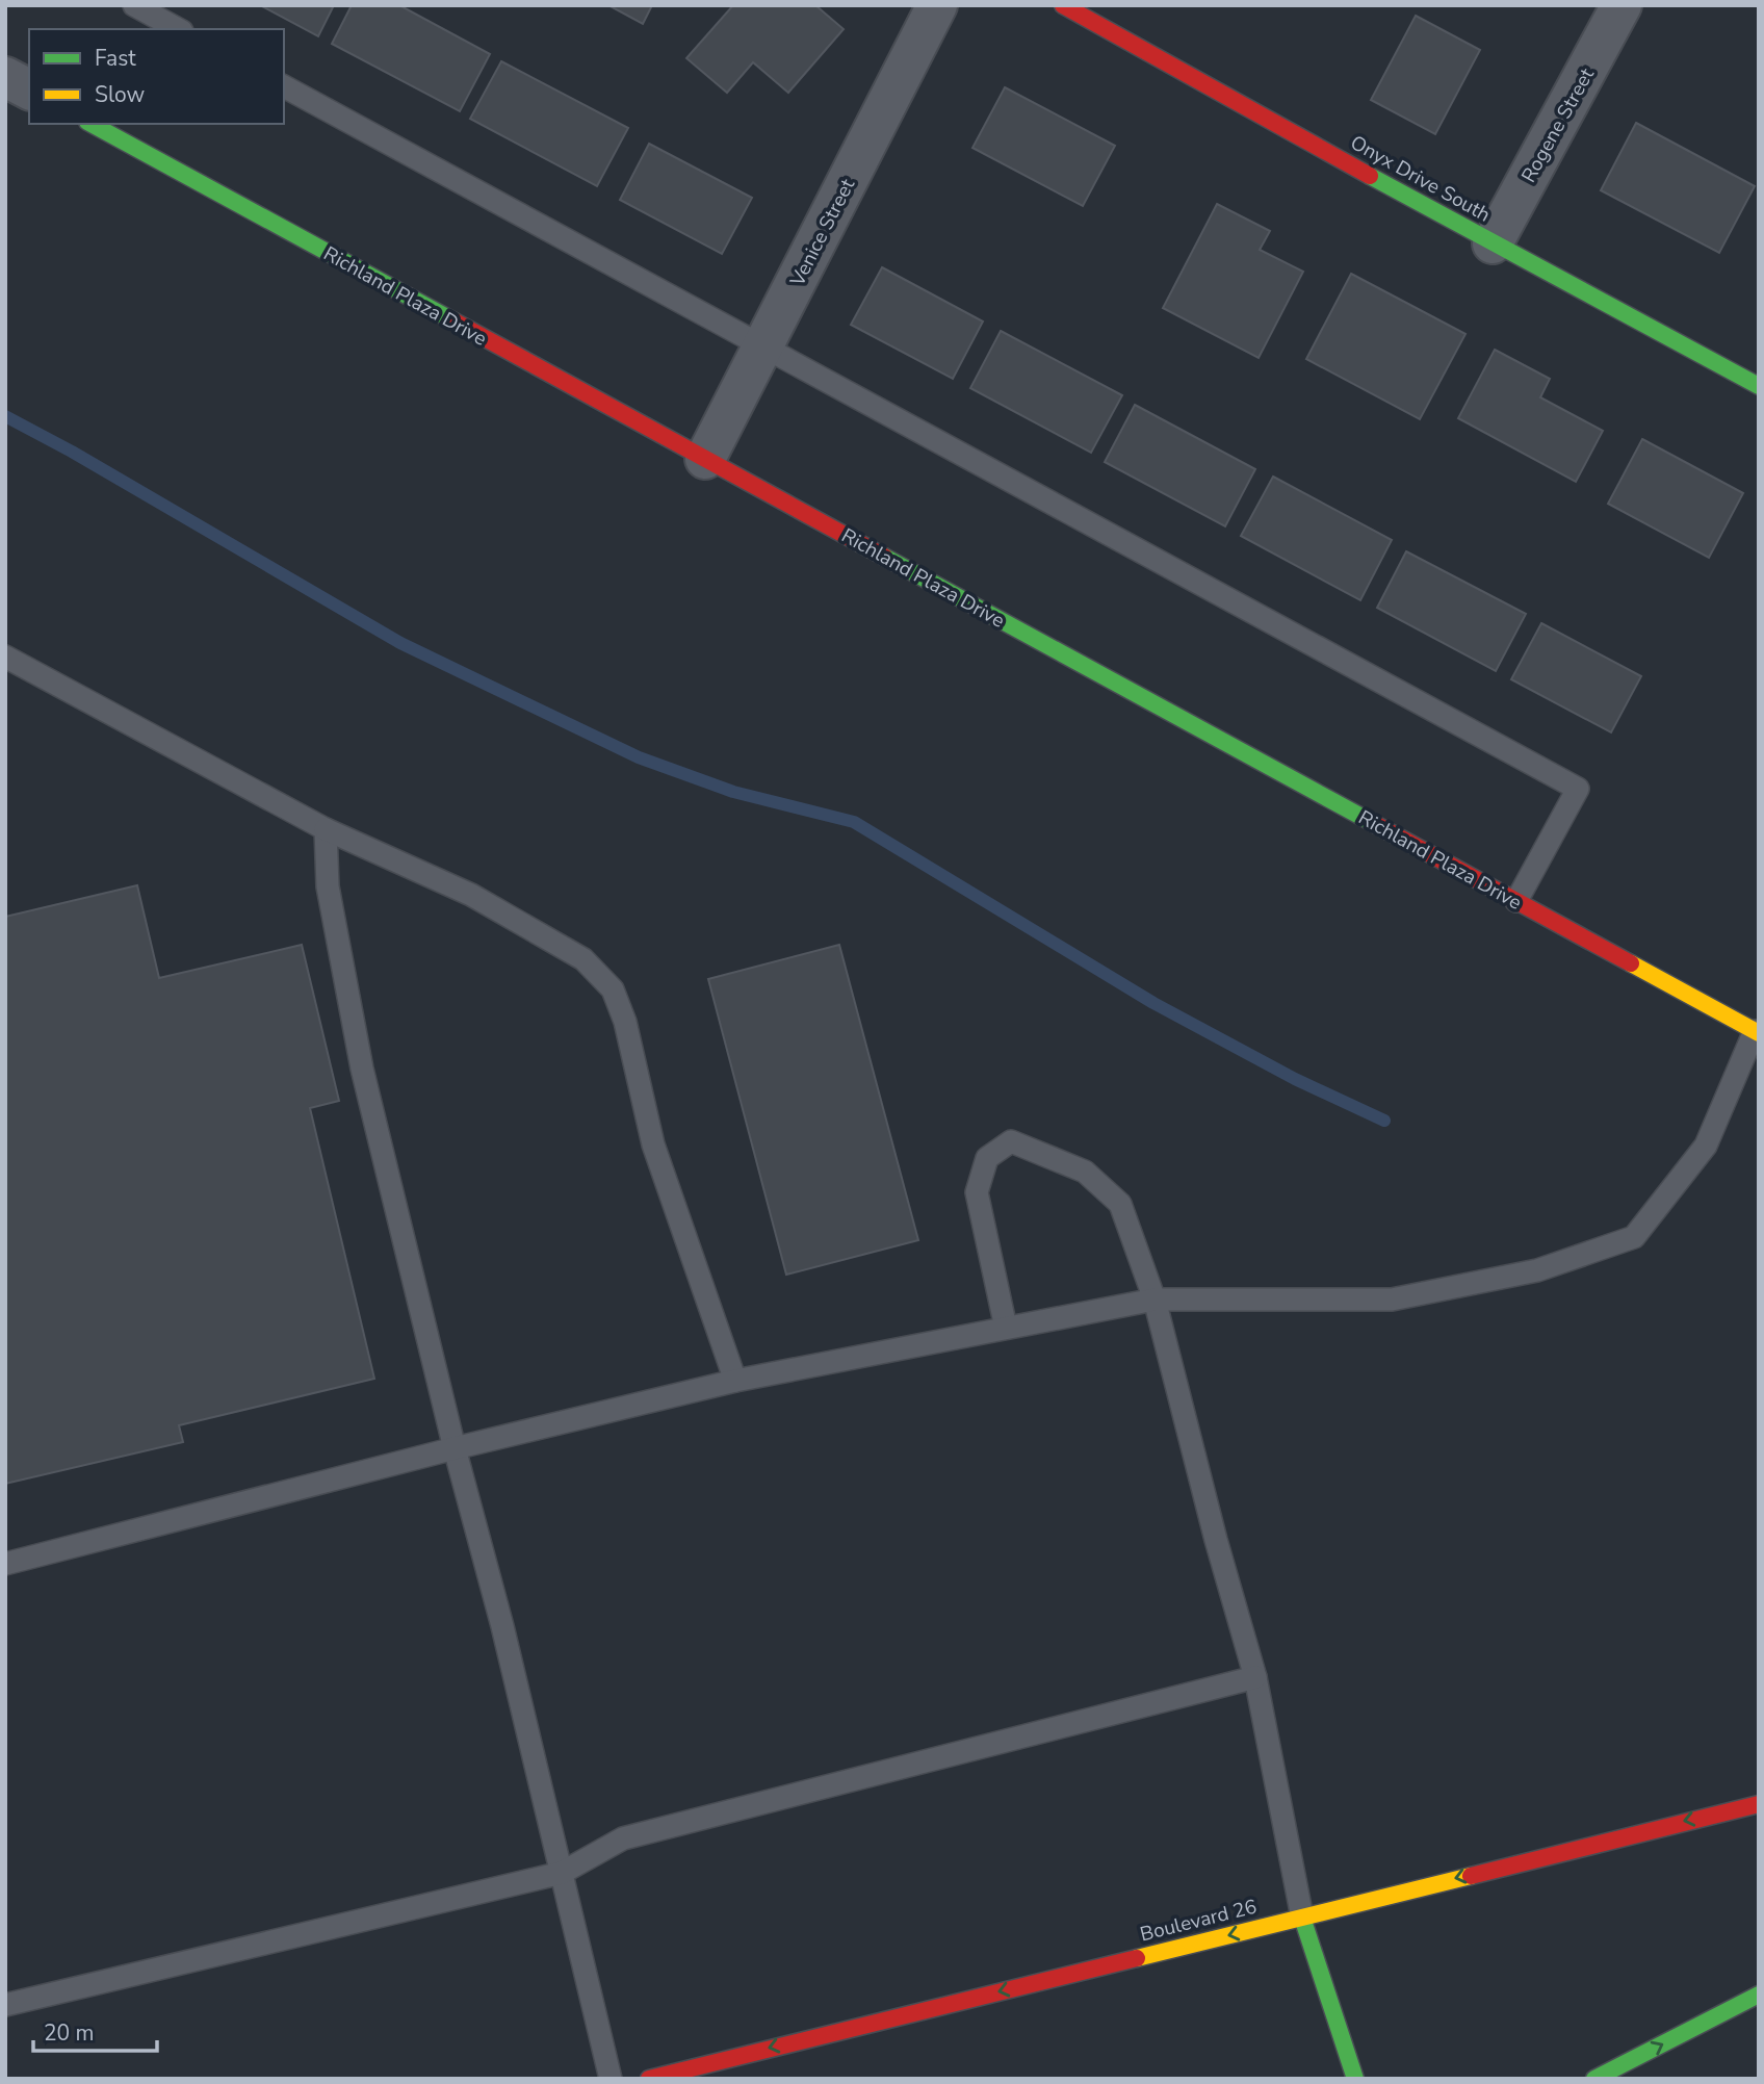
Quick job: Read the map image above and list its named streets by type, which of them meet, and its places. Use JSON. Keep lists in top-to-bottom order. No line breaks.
{"streets":{"street":["Rogene Street","Onyx Drive South","Venice Street","Richland Plaza Drive","Boulevard 26"]},"crossings":[["Rogene Street","Onyx Drive South"],["Venice Street","Richland Plaza Drive"]],"one_way":["Boulevard 26"],"legend":["Fast","Slow"],"scale_bar":"20 m"}
